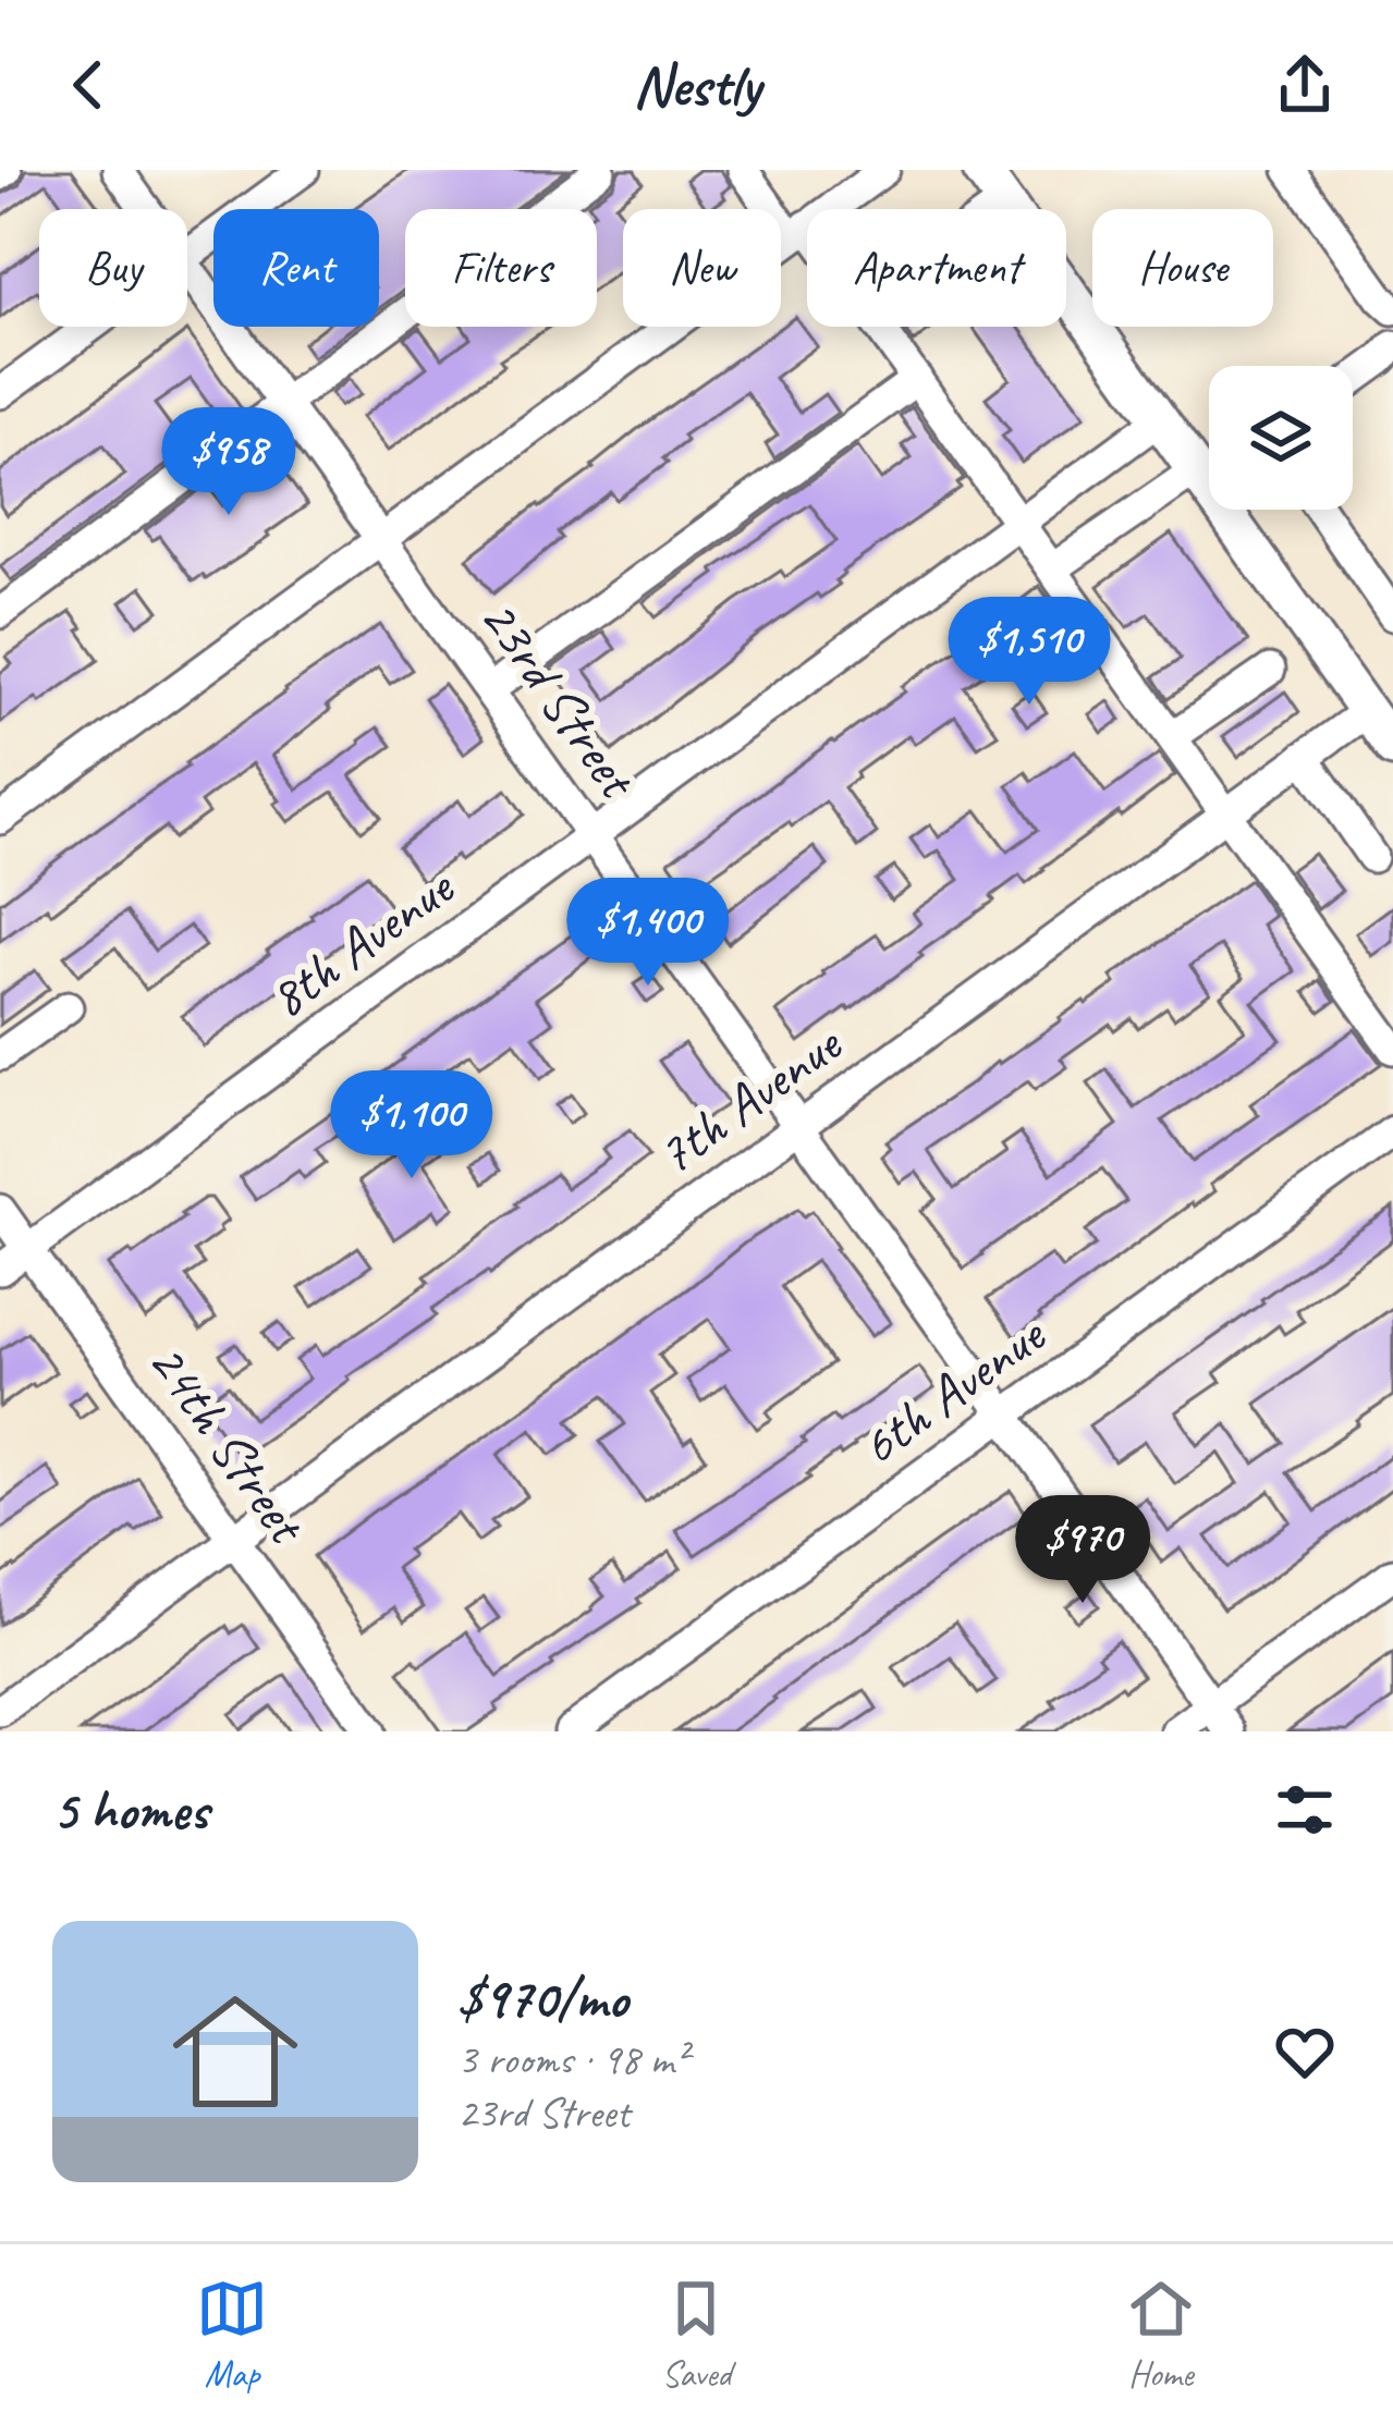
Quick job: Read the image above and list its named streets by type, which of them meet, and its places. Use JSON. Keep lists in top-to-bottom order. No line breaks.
{"streets":{"street":["23rd Street","8th Avenue","7th Avenue","6th Avenue","24th Street"]},"crossings":[["23rd Street","8th Avenue"],["23rd Street","7th Avenue"],["23rd Street","6th Avenue"],["8th Avenue","24th Street"],["7th Avenue","24th Street"]],"page":{"header":"Nestly","chip":["Buy","Rent","Filters","New","Apartment","House"],"price":["$958","$1,510","$1,400","$1,100","$970"],"heading":"5 homes","list":[{"name":"$970/mo","note":"3 rooms · 98 m² · 23rd Street"}],"tabs":["Map","Saved","Home"]}}
